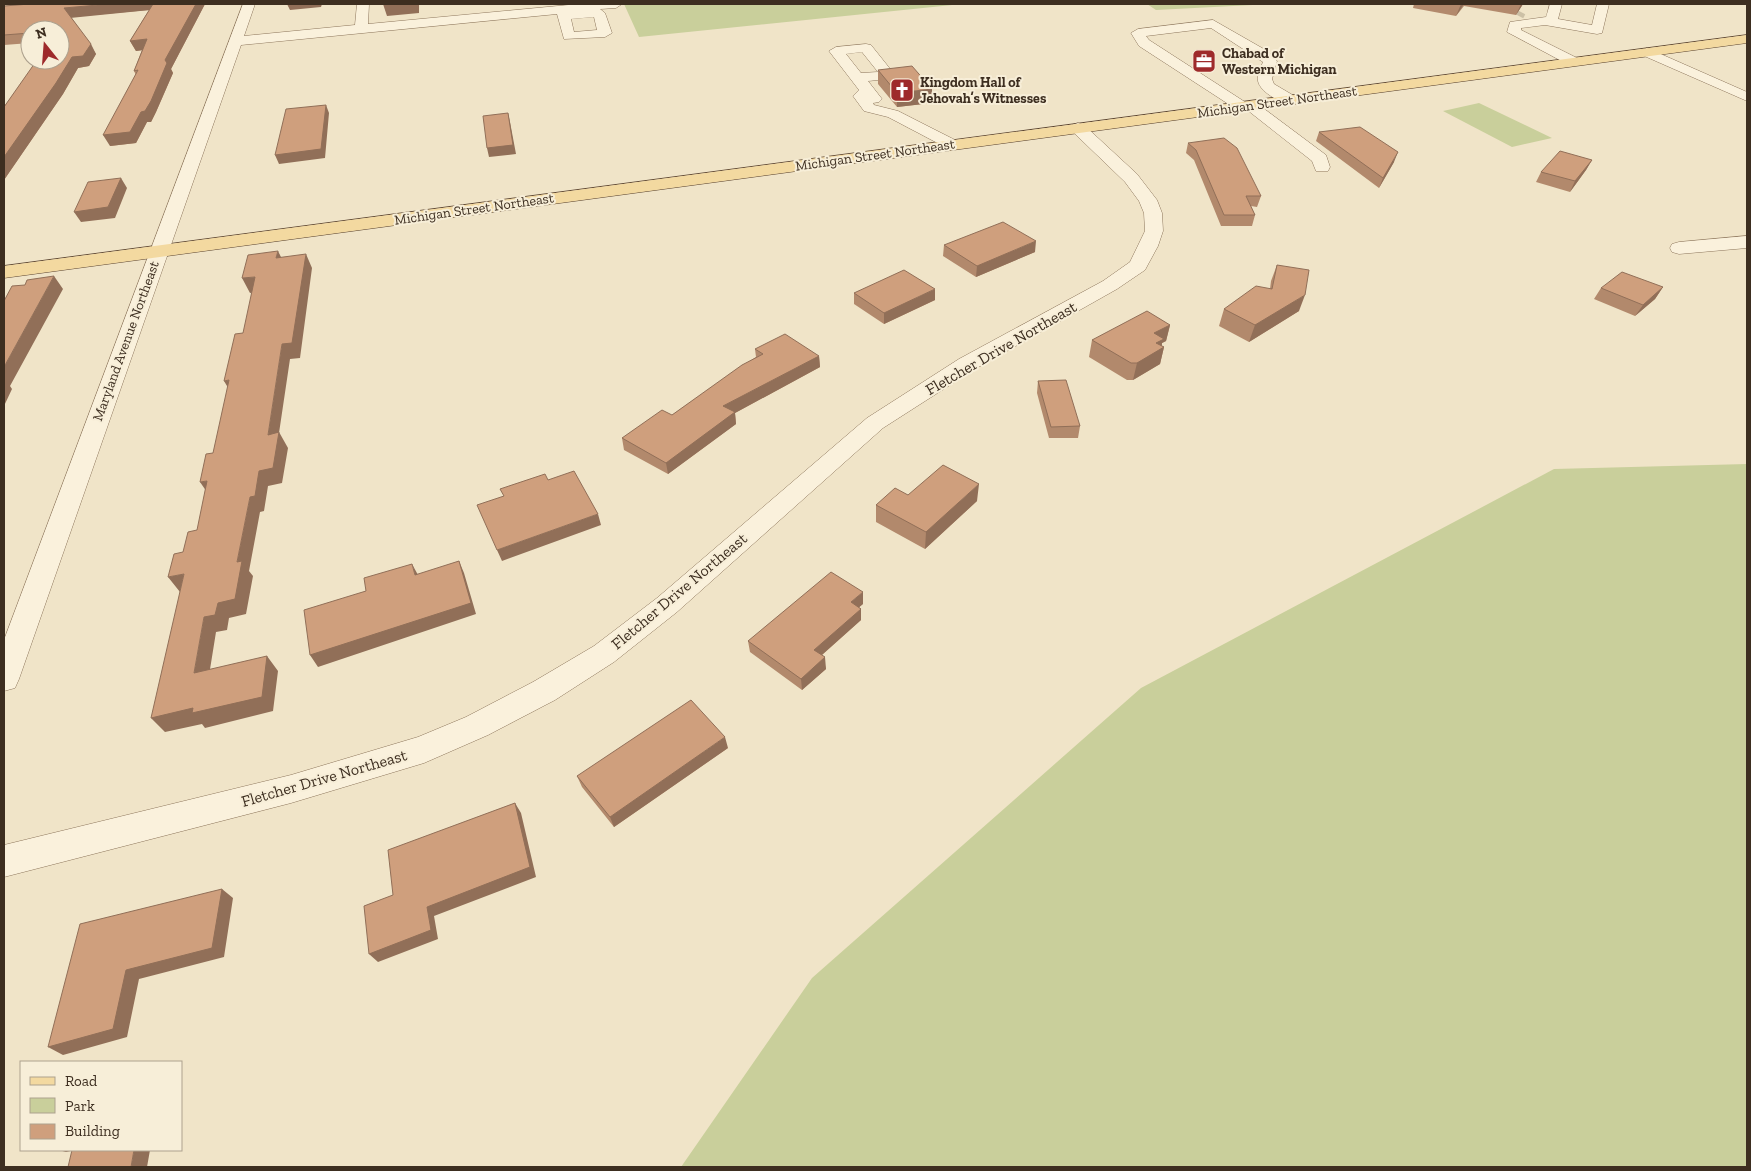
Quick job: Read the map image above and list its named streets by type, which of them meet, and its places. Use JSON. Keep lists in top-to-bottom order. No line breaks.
{"streets":{"main road":["Michigan Street Northeast"],"street":["Maryland Avenue Northeast","Fletcher Drive Northeast"]},"crossings":[["Michigan Street Northeast","Maryland Avenue Northeast"],["Michigan Street Northeast","Fletcher Drive Northeast"]],"places":{"office":["Chabad of Western Michigan"],"church":["Kingdom Hall of Jehovah’s Witnesses"]},"legend":["Road","Park","Building"],"north":"top"}
